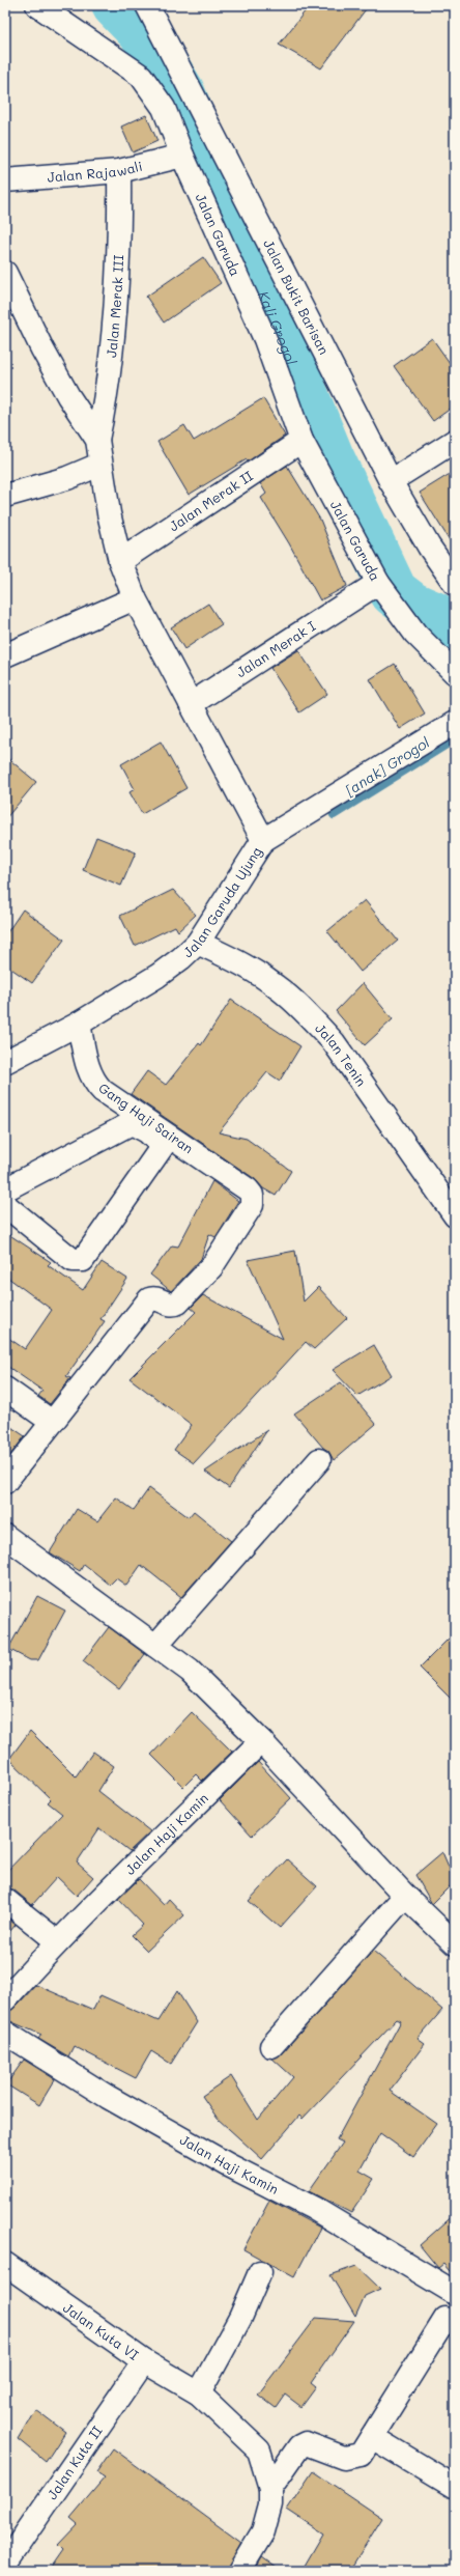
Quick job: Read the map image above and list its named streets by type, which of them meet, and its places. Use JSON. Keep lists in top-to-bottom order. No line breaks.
{"streets":{"street":["Jalan Rajawali","Jalan Garuda","Jalan Bukit Barisan","Jalan Merak III","Jalan Merak II","Jalan Merak I","Jalan Garuda Ujung","Jalan Tenin","Gang Haji Sairan","Jalan Haji Kamin","Jalan Kuta VI","Jalan Kuta II"]},"crossings":[["Jalan Rajawali","Jalan Garuda"],["Jalan Rajawali","Jalan Merak III"],["Jalan Garuda","Jalan Merak II"],["Jalan Garuda","Jalan Merak I"],["Jalan Garuda Ujung","Jalan Tenin"],["Jalan Garuda Ujung","Gang Haji Sairan"],["Jalan Kuta VI","Jalan Kuta II"]],"water":["Kali Grogol","[anak] Grogol"]}
